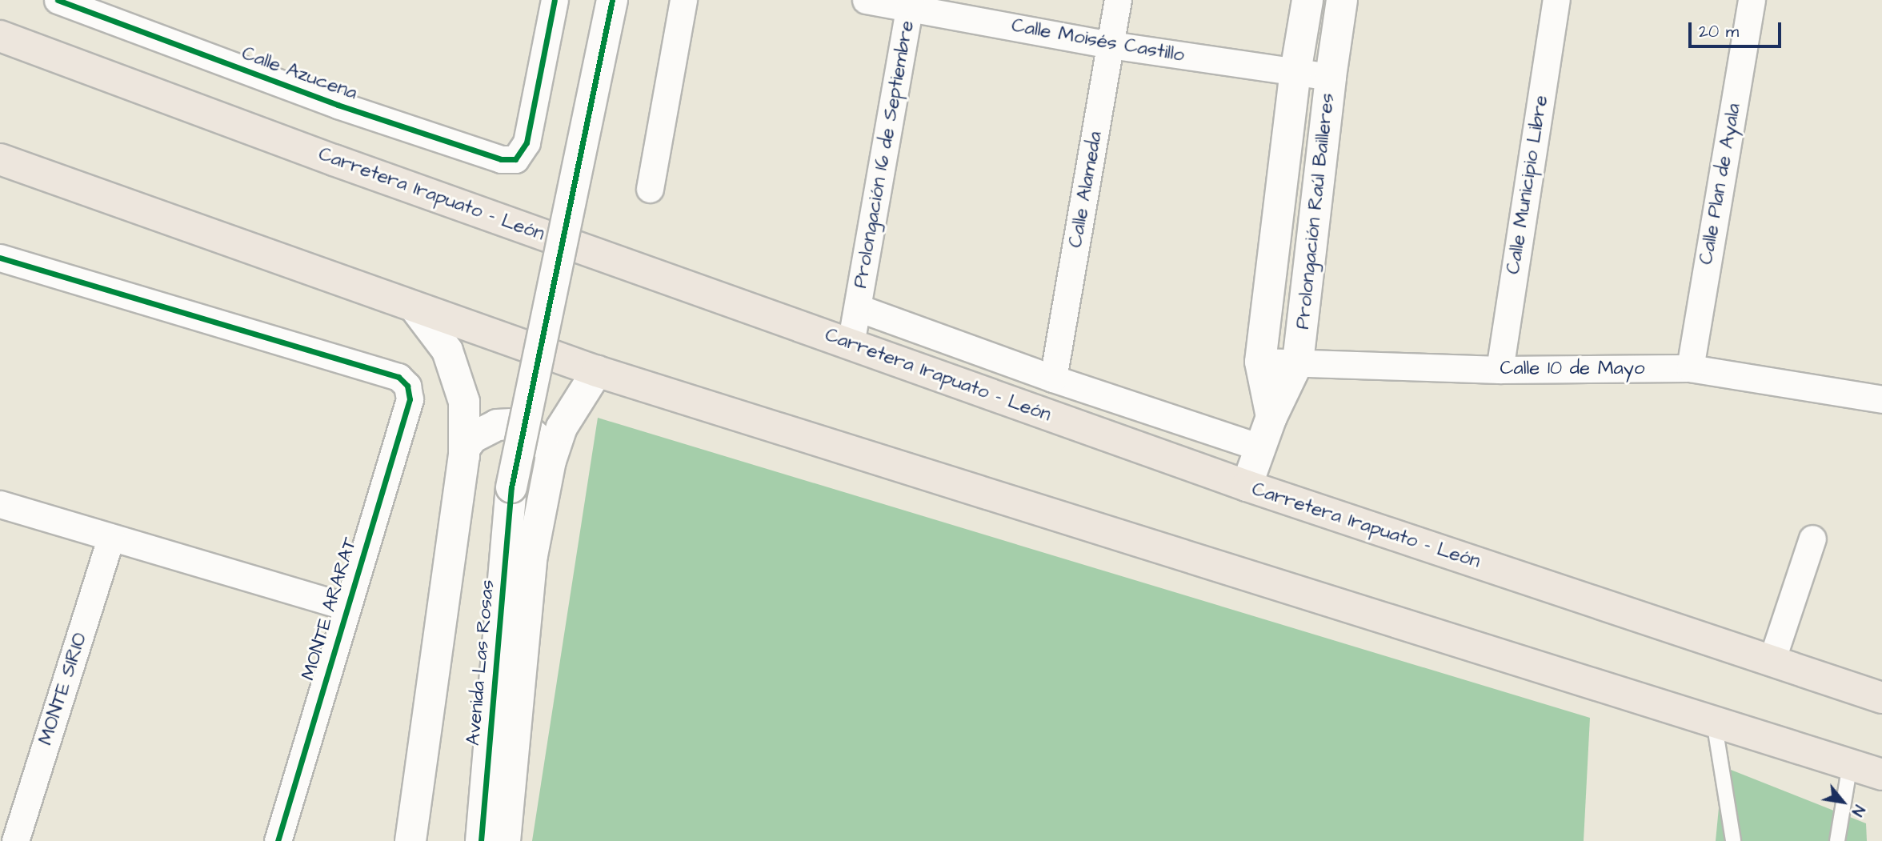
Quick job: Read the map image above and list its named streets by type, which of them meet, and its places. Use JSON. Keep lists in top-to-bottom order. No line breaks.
{"streets":{"highway":["Carretera Irapuato - León"],"street":["Calle Moisés Castillo","Calle Azucena","Prolongación 16 de Septiembre","Calle Plan de Ayala","Calle Municipio Libre","Calle Alameda","Prolongación Raúl Bailleres","Calle 10 de Mayo","MONTE ARARAT","Avenida Las Rosas","MONTE SIRIO"]},"crossings":[["Calle Moisés Castillo","Prolongación 16 de Septiembre"],["Calle Moisés Castillo","Calle Alameda"],["Calle Moisés Castillo","Prolongación Raúl Bailleres"],["Prolongación 16 de Septiembre","Carretera Irapuato - León"],["Calle Plan de Ayala","Calle 10 de Mayo"],["Calle Municipio Libre","Calle 10 de Mayo"],["Carretera Irapuato - León","Prolongación Raúl Bailleres"],["Prolongación Raúl Bailleres","Calle 10 de Mayo"]],"scale_bar":"20 m","north":"bottom right"}
